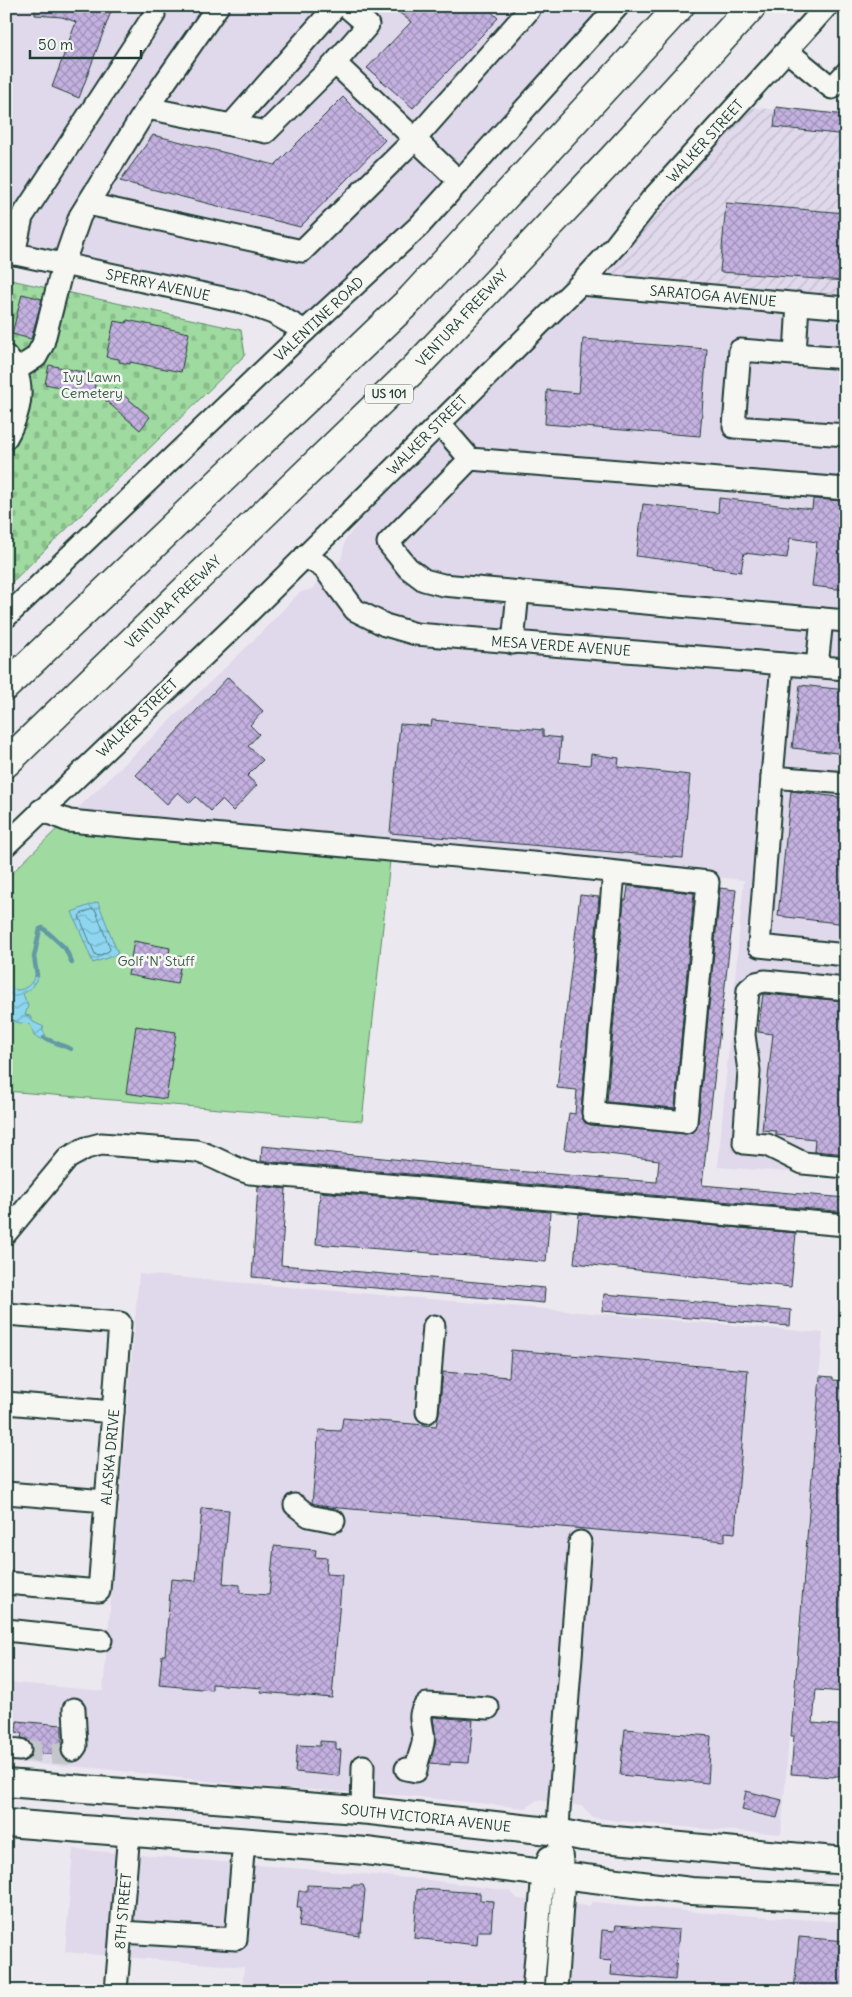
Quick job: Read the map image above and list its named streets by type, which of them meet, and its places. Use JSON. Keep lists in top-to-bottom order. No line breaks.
{"streets":{"highway":["VENTURA FREEWAY","US 101"],"main road":["SOUTH VICTORIA AVENUE"],"street":["WALKER STREET","SPERRY AVENUE","SARATOGA AVENUE","VALENTINE ROAD","MESA VERDE AVENUE","ALASKA DRIVE","8TH STREET"]},"crossings":[["WALKER STREET","SARATOGA AVENUE"],["WALKER STREET","MESA VERDE AVENUE"],["SPERRY AVENUE","VALENTINE ROAD"]],"parks":["Ivy Lawn Cemetery","Golf 'N' Stuff"],"scale_bar":"50 m"}
